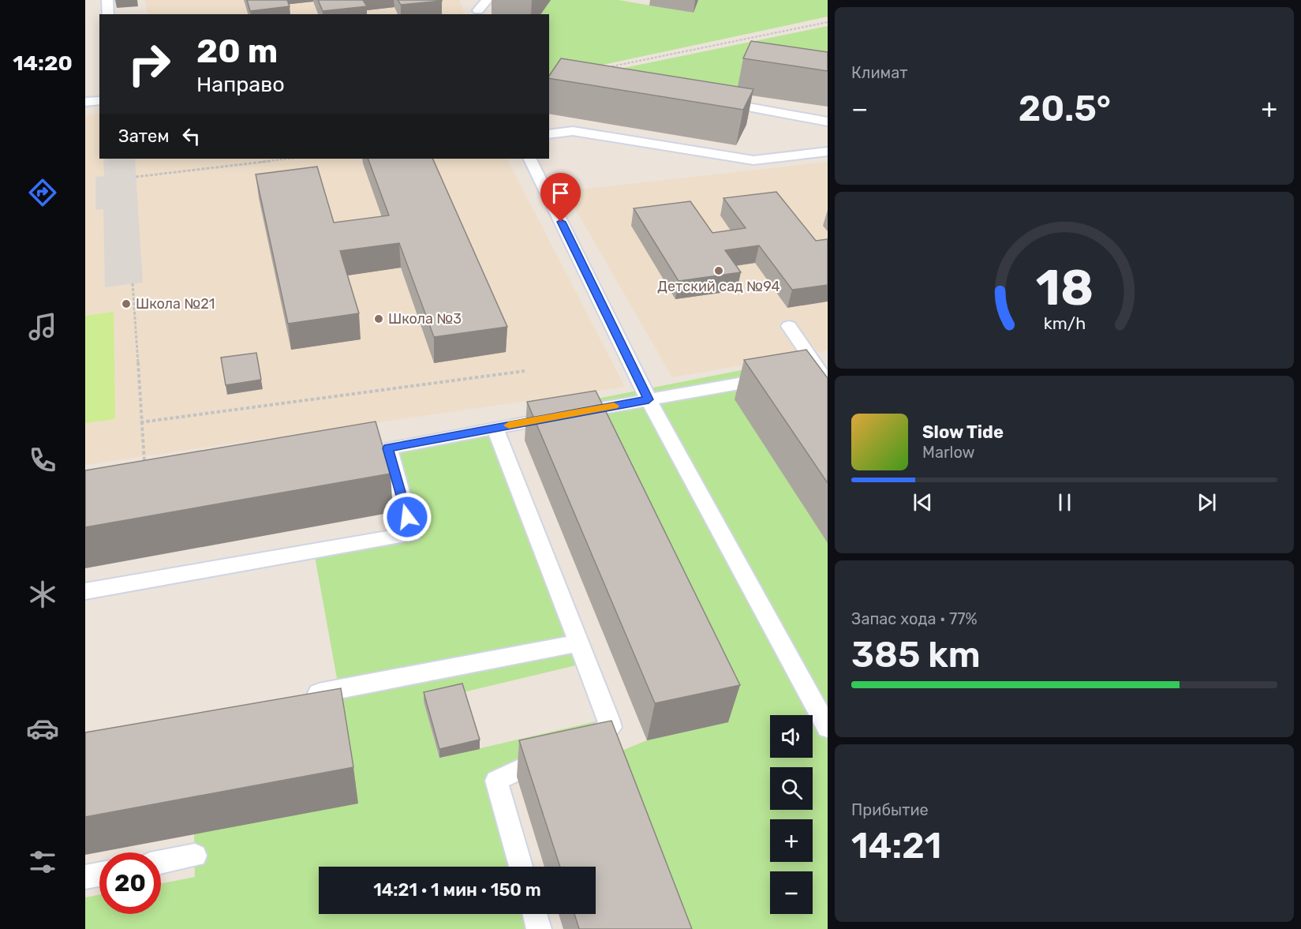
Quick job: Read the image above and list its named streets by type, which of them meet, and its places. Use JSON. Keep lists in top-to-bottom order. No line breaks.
{"places":["Детский сад №94","Школа №21","Школа №3"],"page":{"tabs":"14:20","tile":["Климат",["Запас хода · 77%","385 km"],["Прибытие","14:21"]],"turn":["20 m","Направо"],"heat":["−","20.5°","+"],"then":"Затем","song":["Slow Tide","Marlow"],"map_buttons":["+","−"],"limit":"20","trip":"14:21 · 1 мин · 150 m","gauge":["18","km/h"]}}
